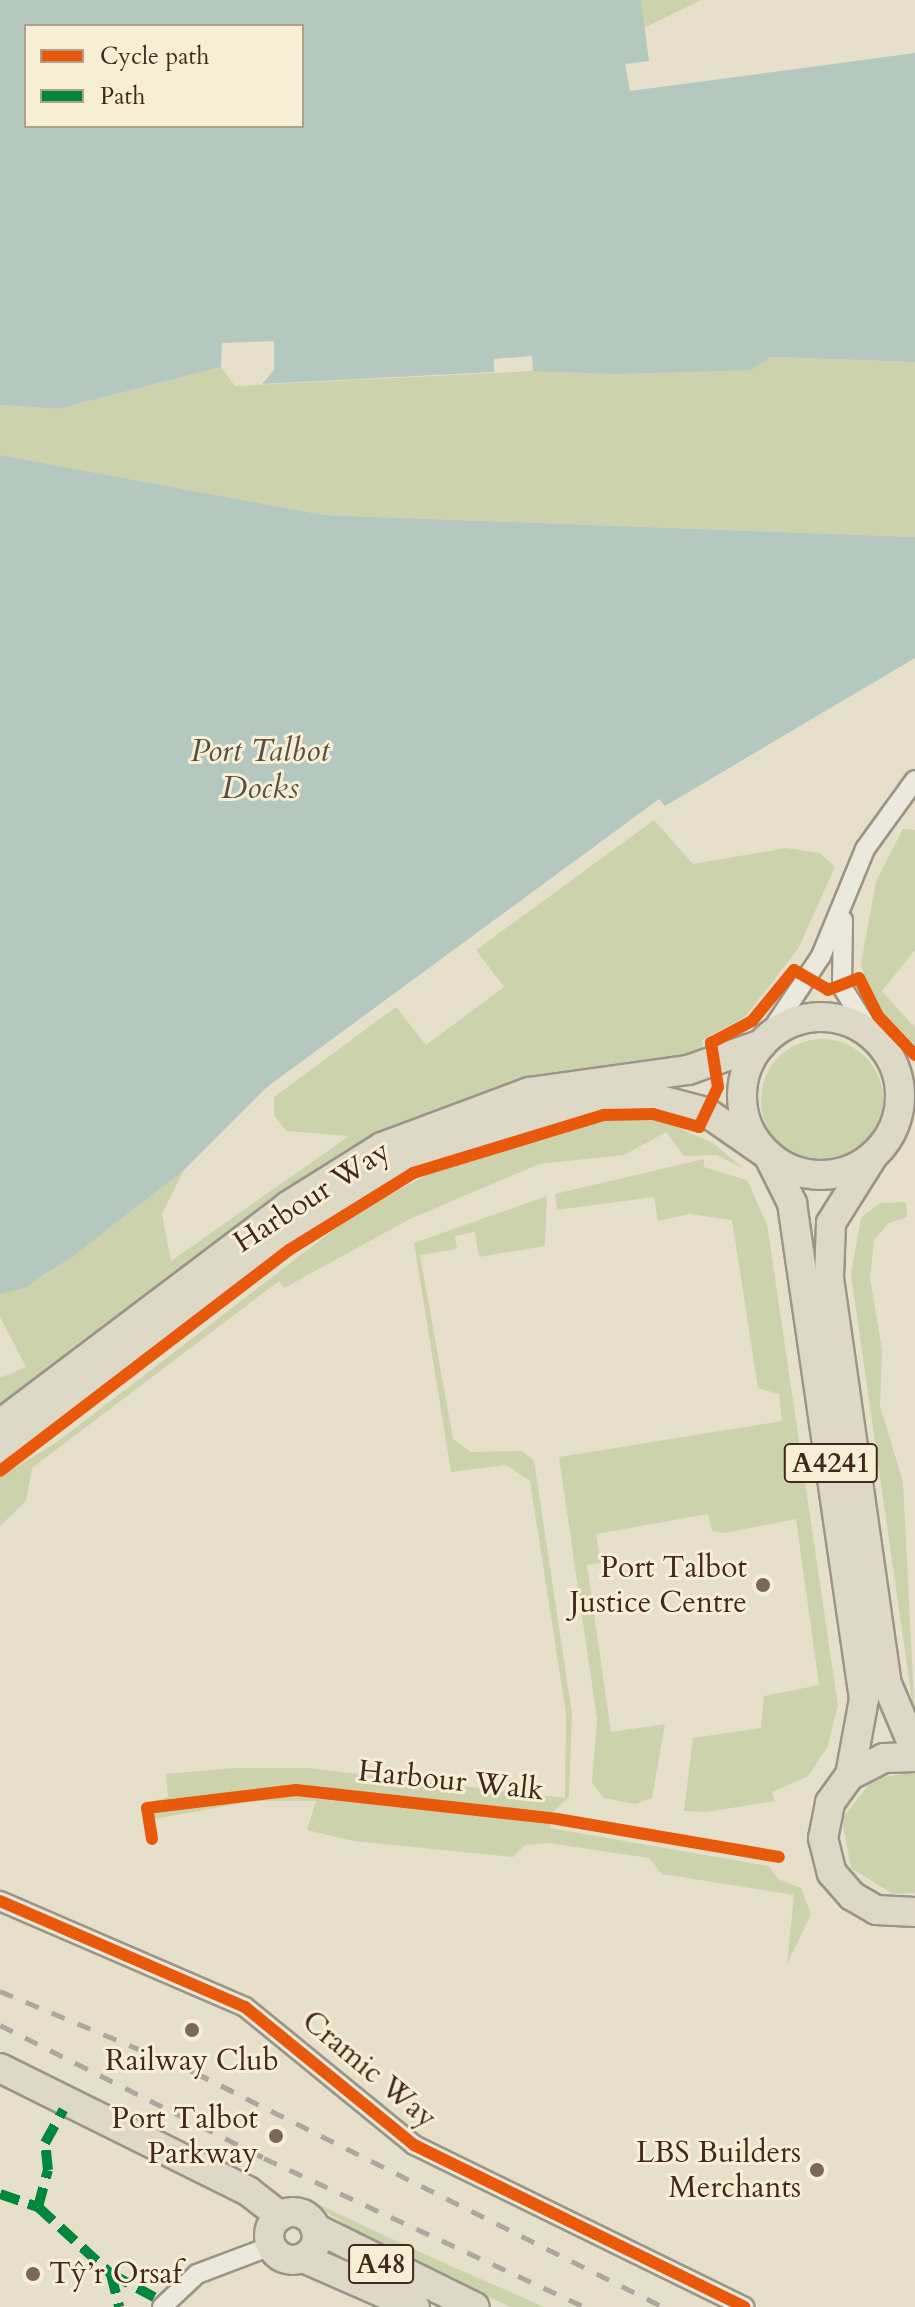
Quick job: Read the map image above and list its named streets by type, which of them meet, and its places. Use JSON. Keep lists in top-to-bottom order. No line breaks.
{"streets":{"main road":["Harbour Way","A4241","A48"],"street":["Cramic Way"],"cycle path":["Harbour Walk"]},"crossings":[["Harbour Way","A4241"]],"water":["Port Talbot Docks"],"places":["Port Talbot Justice Centre","Railway Club","Port Talbot Parkway","LBS Builders Merchants","Tŷ’r Orsaf"],"legend":["Cycle path","Path"]}
